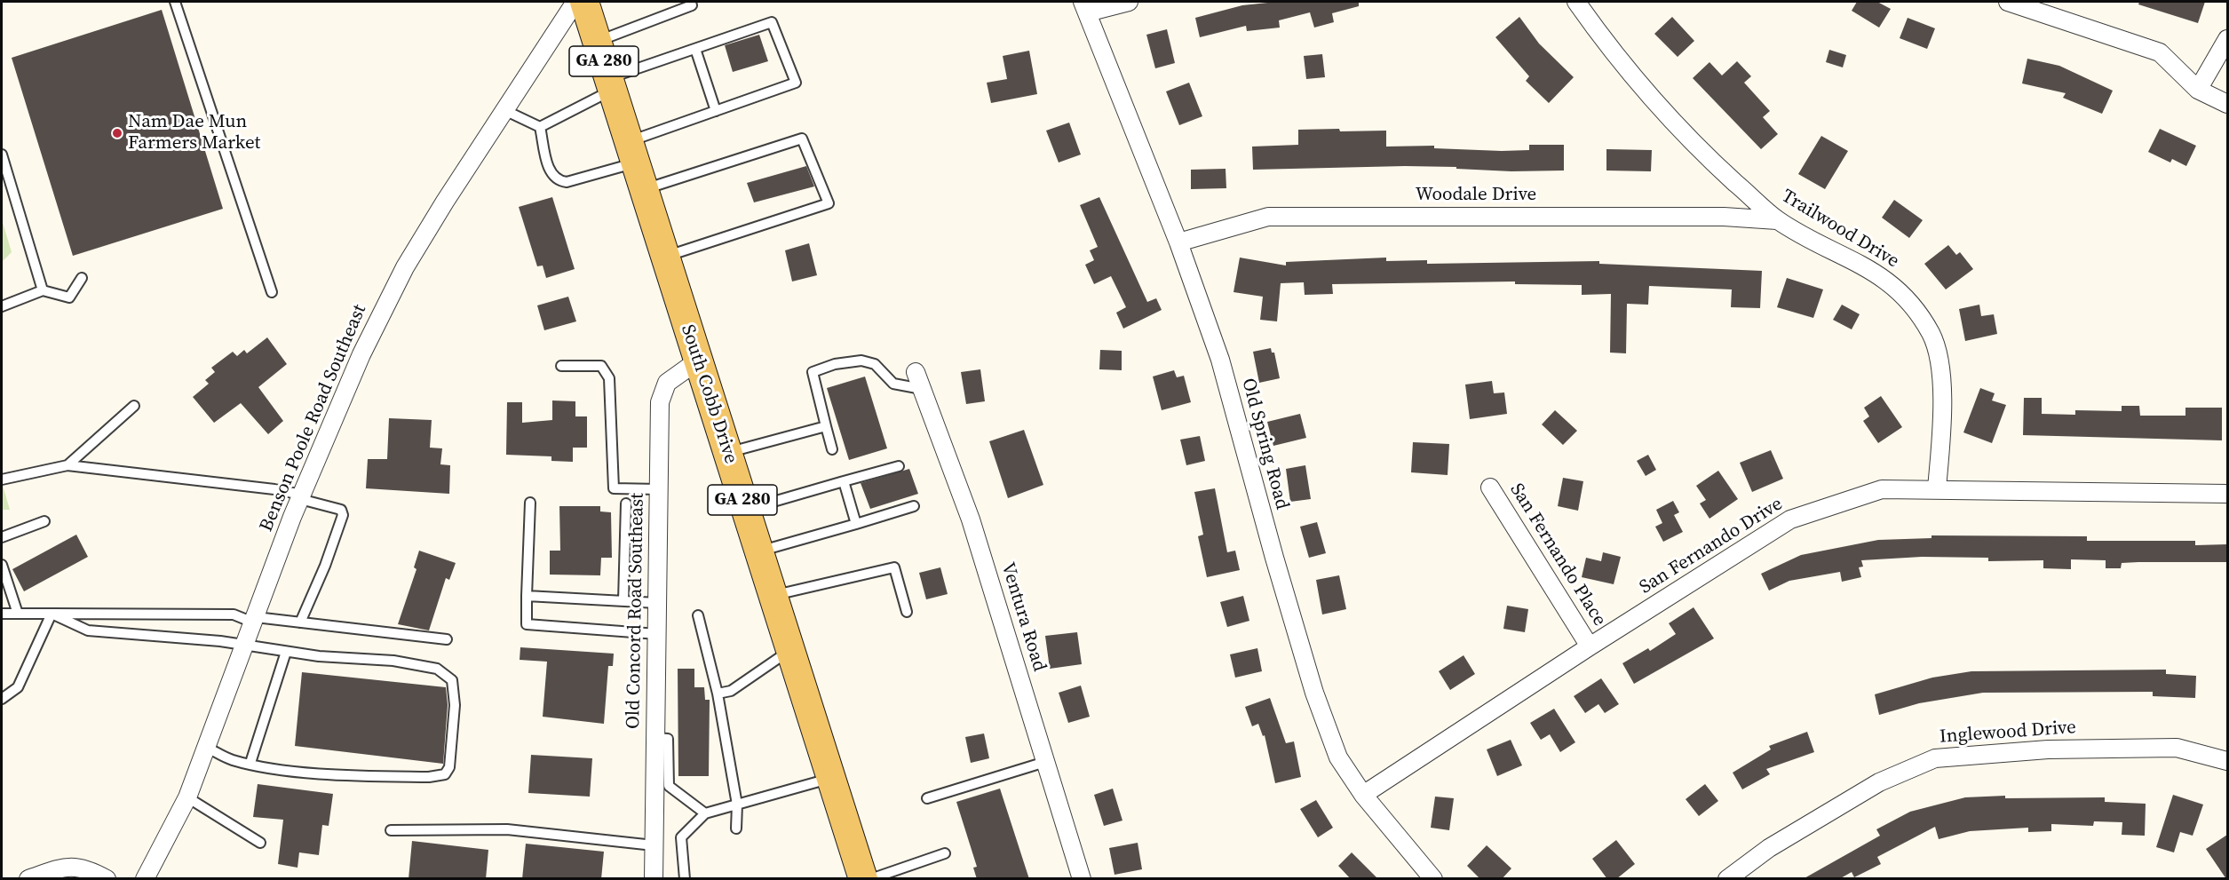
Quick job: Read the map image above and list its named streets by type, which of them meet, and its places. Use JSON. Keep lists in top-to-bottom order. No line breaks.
{"streets":{"main road":["GA 280","South Cobb Drive"],"street":["Woodale Drive","Trailwood Drive","Benson Poole Road Southeast","Old Spring Road","San Fernando Drive","San Fernando Place","Old Concord Road Southeast","Ventura Road","Inglewood Drive"]},"crossings":[["Woodale Drive","Trailwood Drive"],["Woodale Drive","Old Spring Road"],["Trailwood Drive","San Fernando Drive"],["South Cobb Drive","Old Concord Road Southeast"],["Old Spring Road","San Fernando Drive"],["San Fernando Drive","San Fernando Place"]],"places":["Nam Dae Mun Farmers Market"]}
